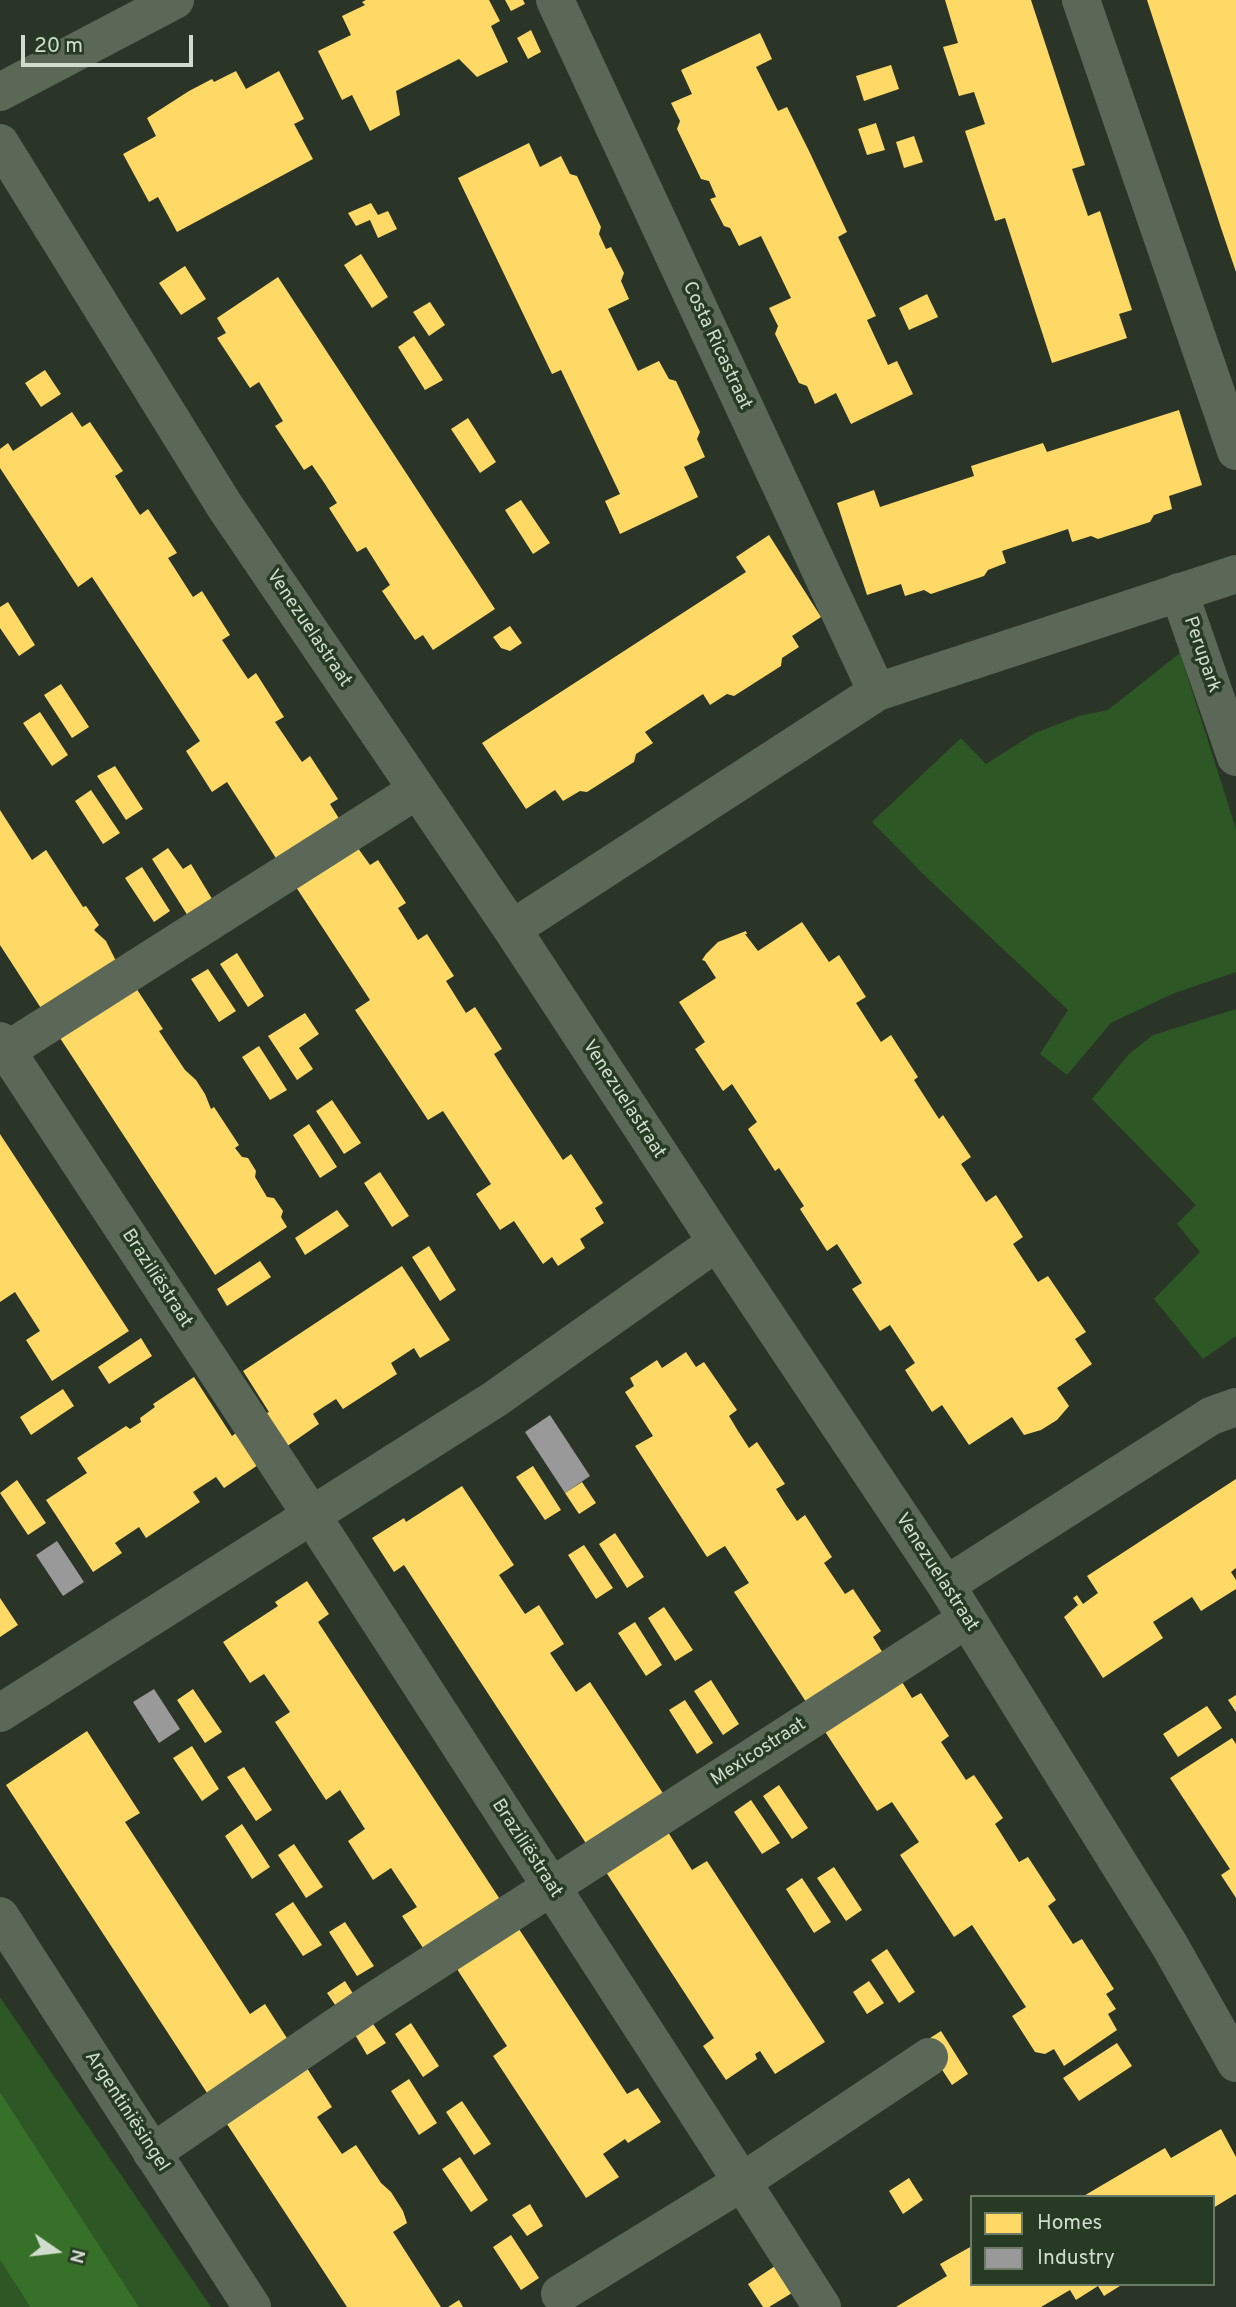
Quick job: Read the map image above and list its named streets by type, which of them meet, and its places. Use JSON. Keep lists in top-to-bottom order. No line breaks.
{"streets":{"street":["Costa Ricastraat","Venezuelastraat","Perupark","Braziliëstraat","Mexicostraat","Argentiniësingel"]},"crossings":[["Venezuelastraat","Mexicostraat"],["Braziliëstraat","Mexicostraat"],["Mexicostraat","Argentiniësingel"]],"legend":["Homes","Industry"],"scale_bar":"20 m","north":"right"}
